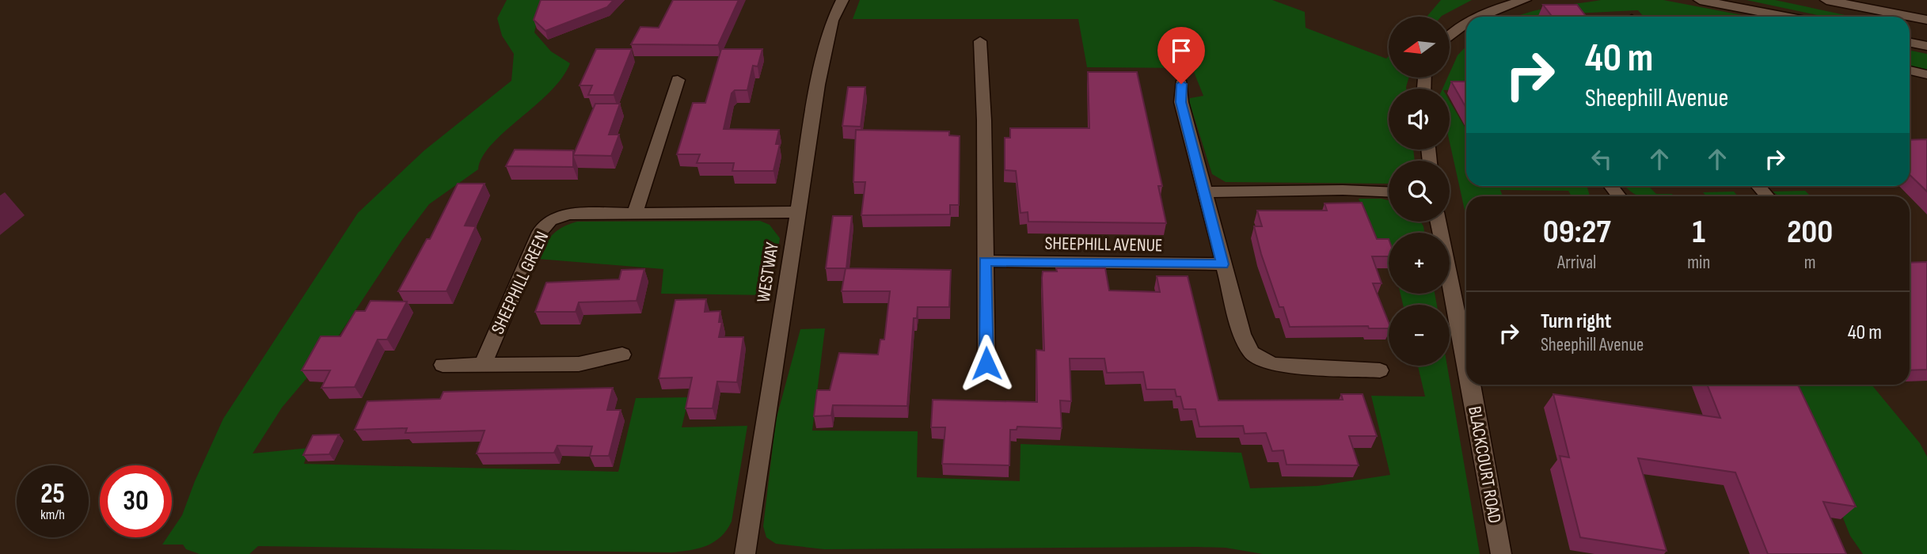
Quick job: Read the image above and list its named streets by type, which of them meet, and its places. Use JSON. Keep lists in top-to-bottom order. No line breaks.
{"streets":{"street":["SHEEPHILL AVENUE","WESTWAY","SHEEPHILL GREEN","BLACKCOURT ROAD"]},"crossings":[["WESTWAY","SHEEPHILL GREEN"]],"north":"left","page":{"map_buttons":["+","−"],"turn":["40 m","Sheephill Avenue"],"eta":["09:27","Arrival","1","min","200","m"],"list":[{"name":"Turn right","note":"Sheephill Avenue","value":"40 m"}],"speed":"25 km/h","limit":"30"}}
